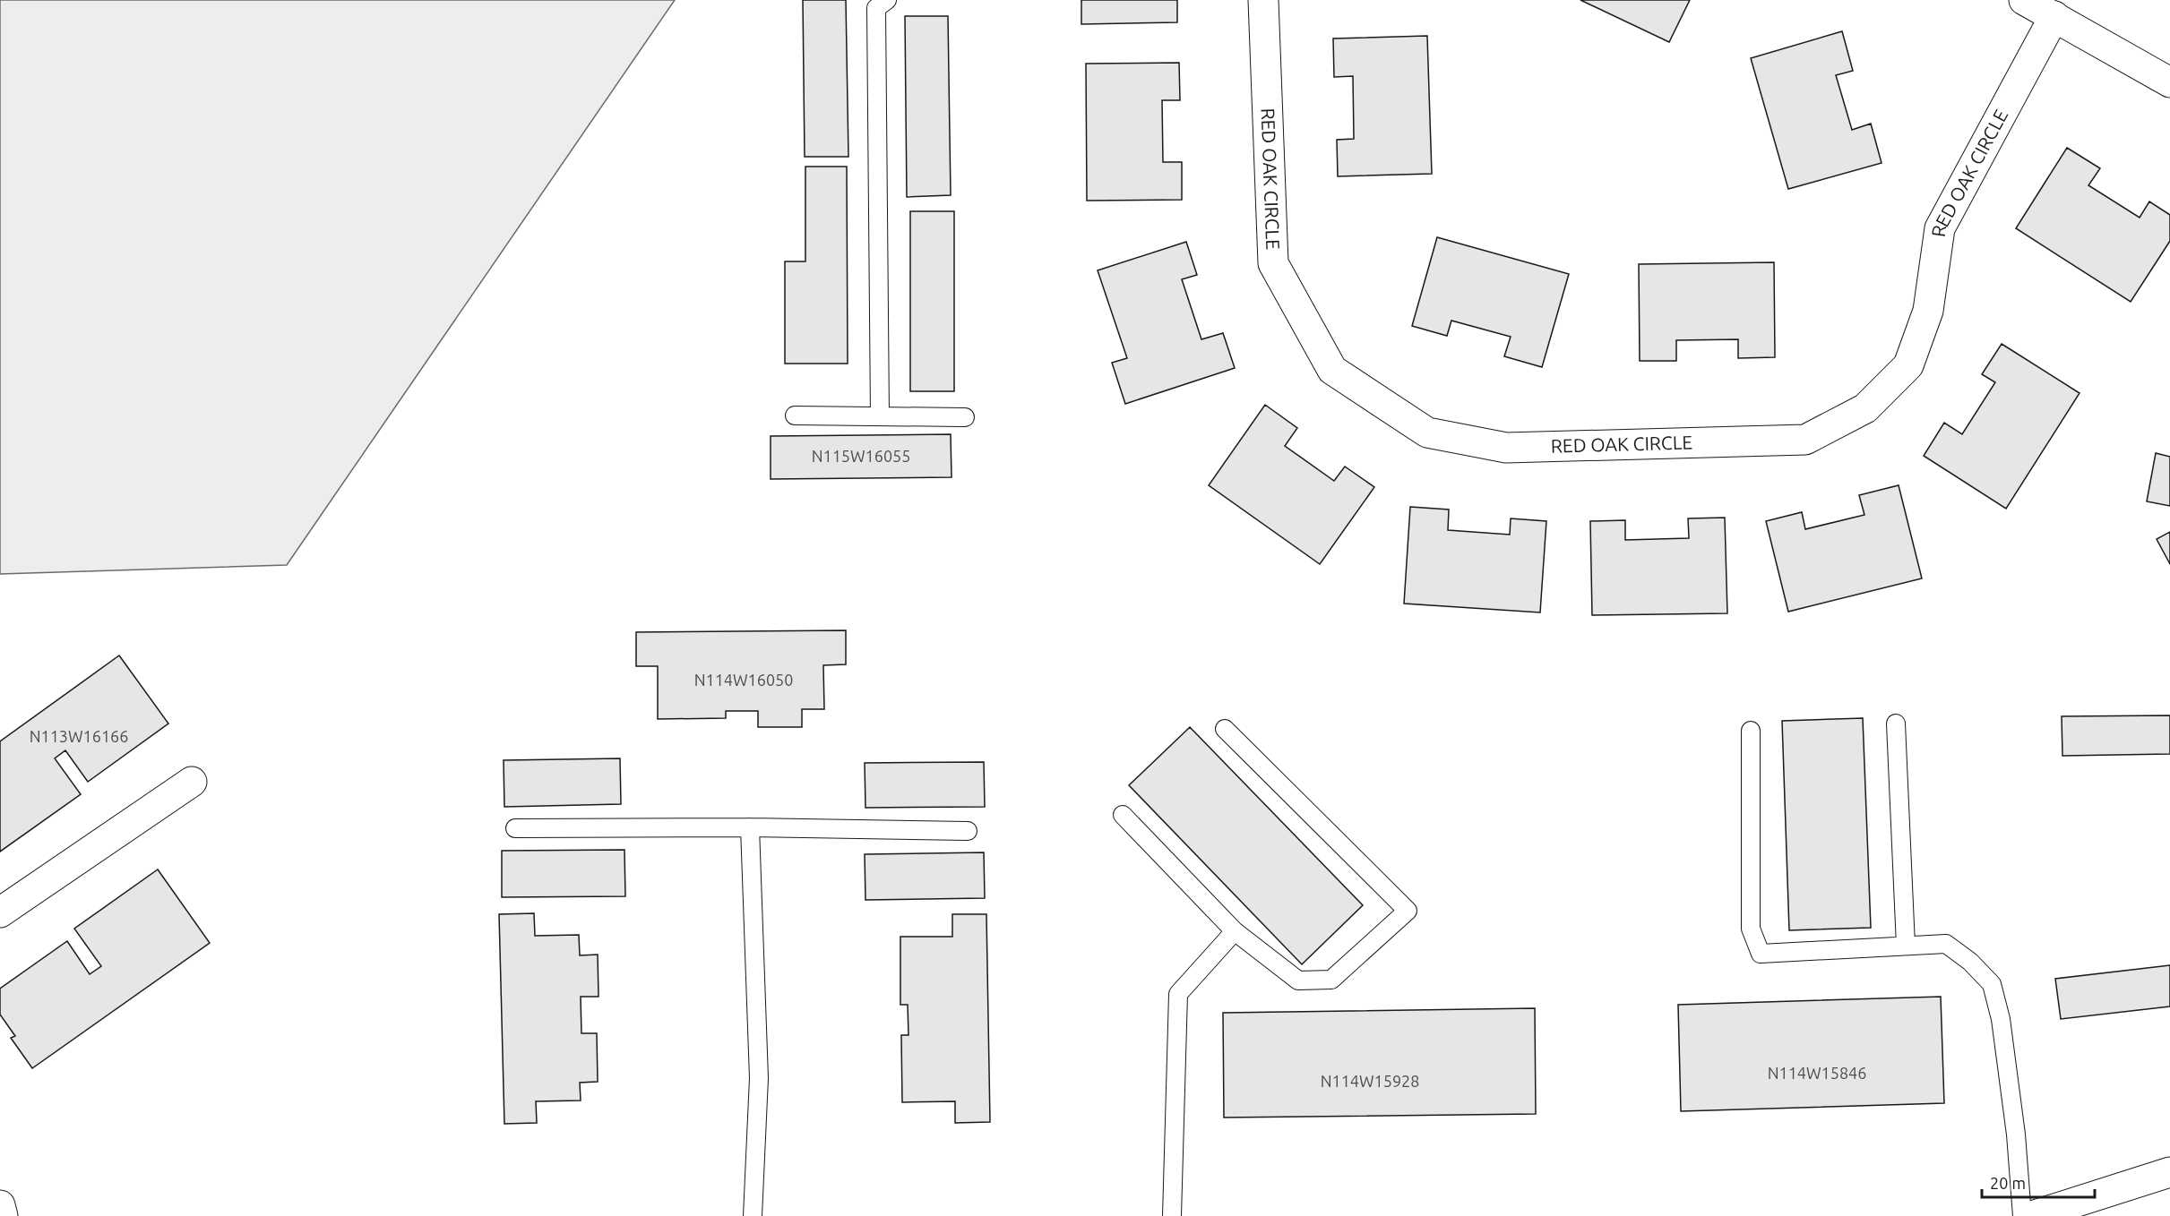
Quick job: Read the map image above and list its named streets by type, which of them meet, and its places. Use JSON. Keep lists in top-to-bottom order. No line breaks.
{"streets":{"street":["RED OAK CIRCLE"]},"house_numbers":["N115W16055","N114W16050","N113W16166","N114W15846","N114W15928"],"scale_bar":"20 m"}
